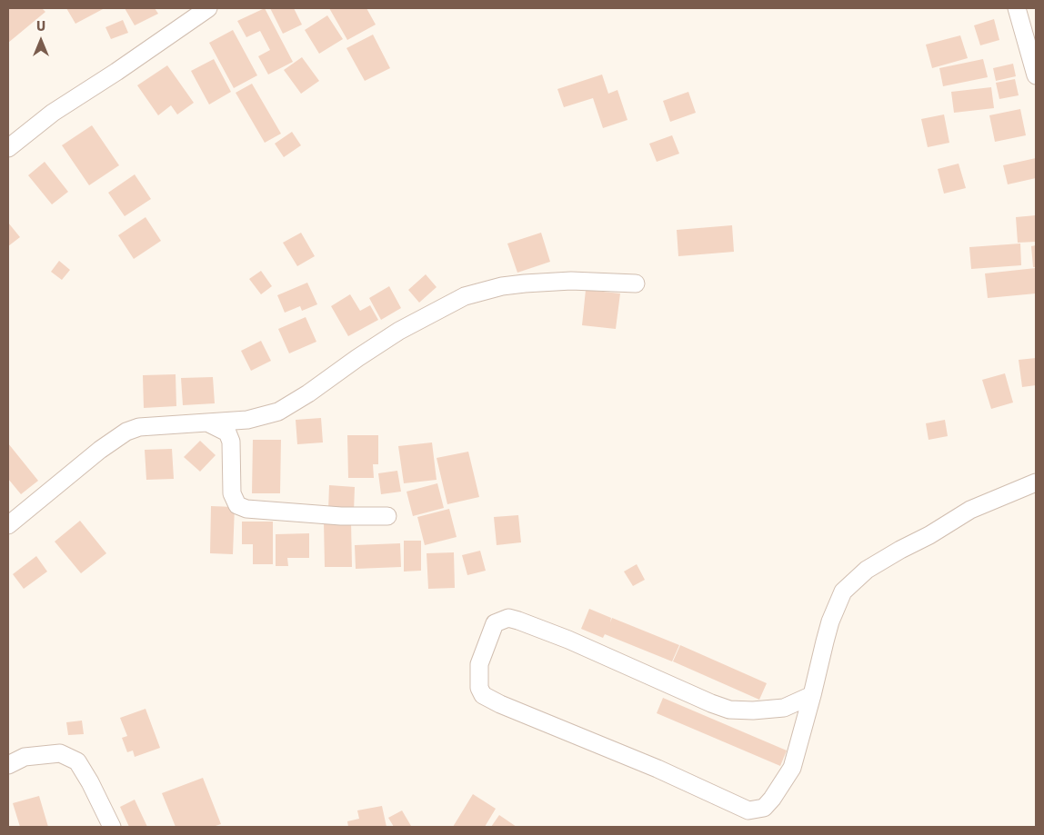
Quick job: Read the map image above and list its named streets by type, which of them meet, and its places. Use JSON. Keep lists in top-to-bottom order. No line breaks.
{"north":"top"}
